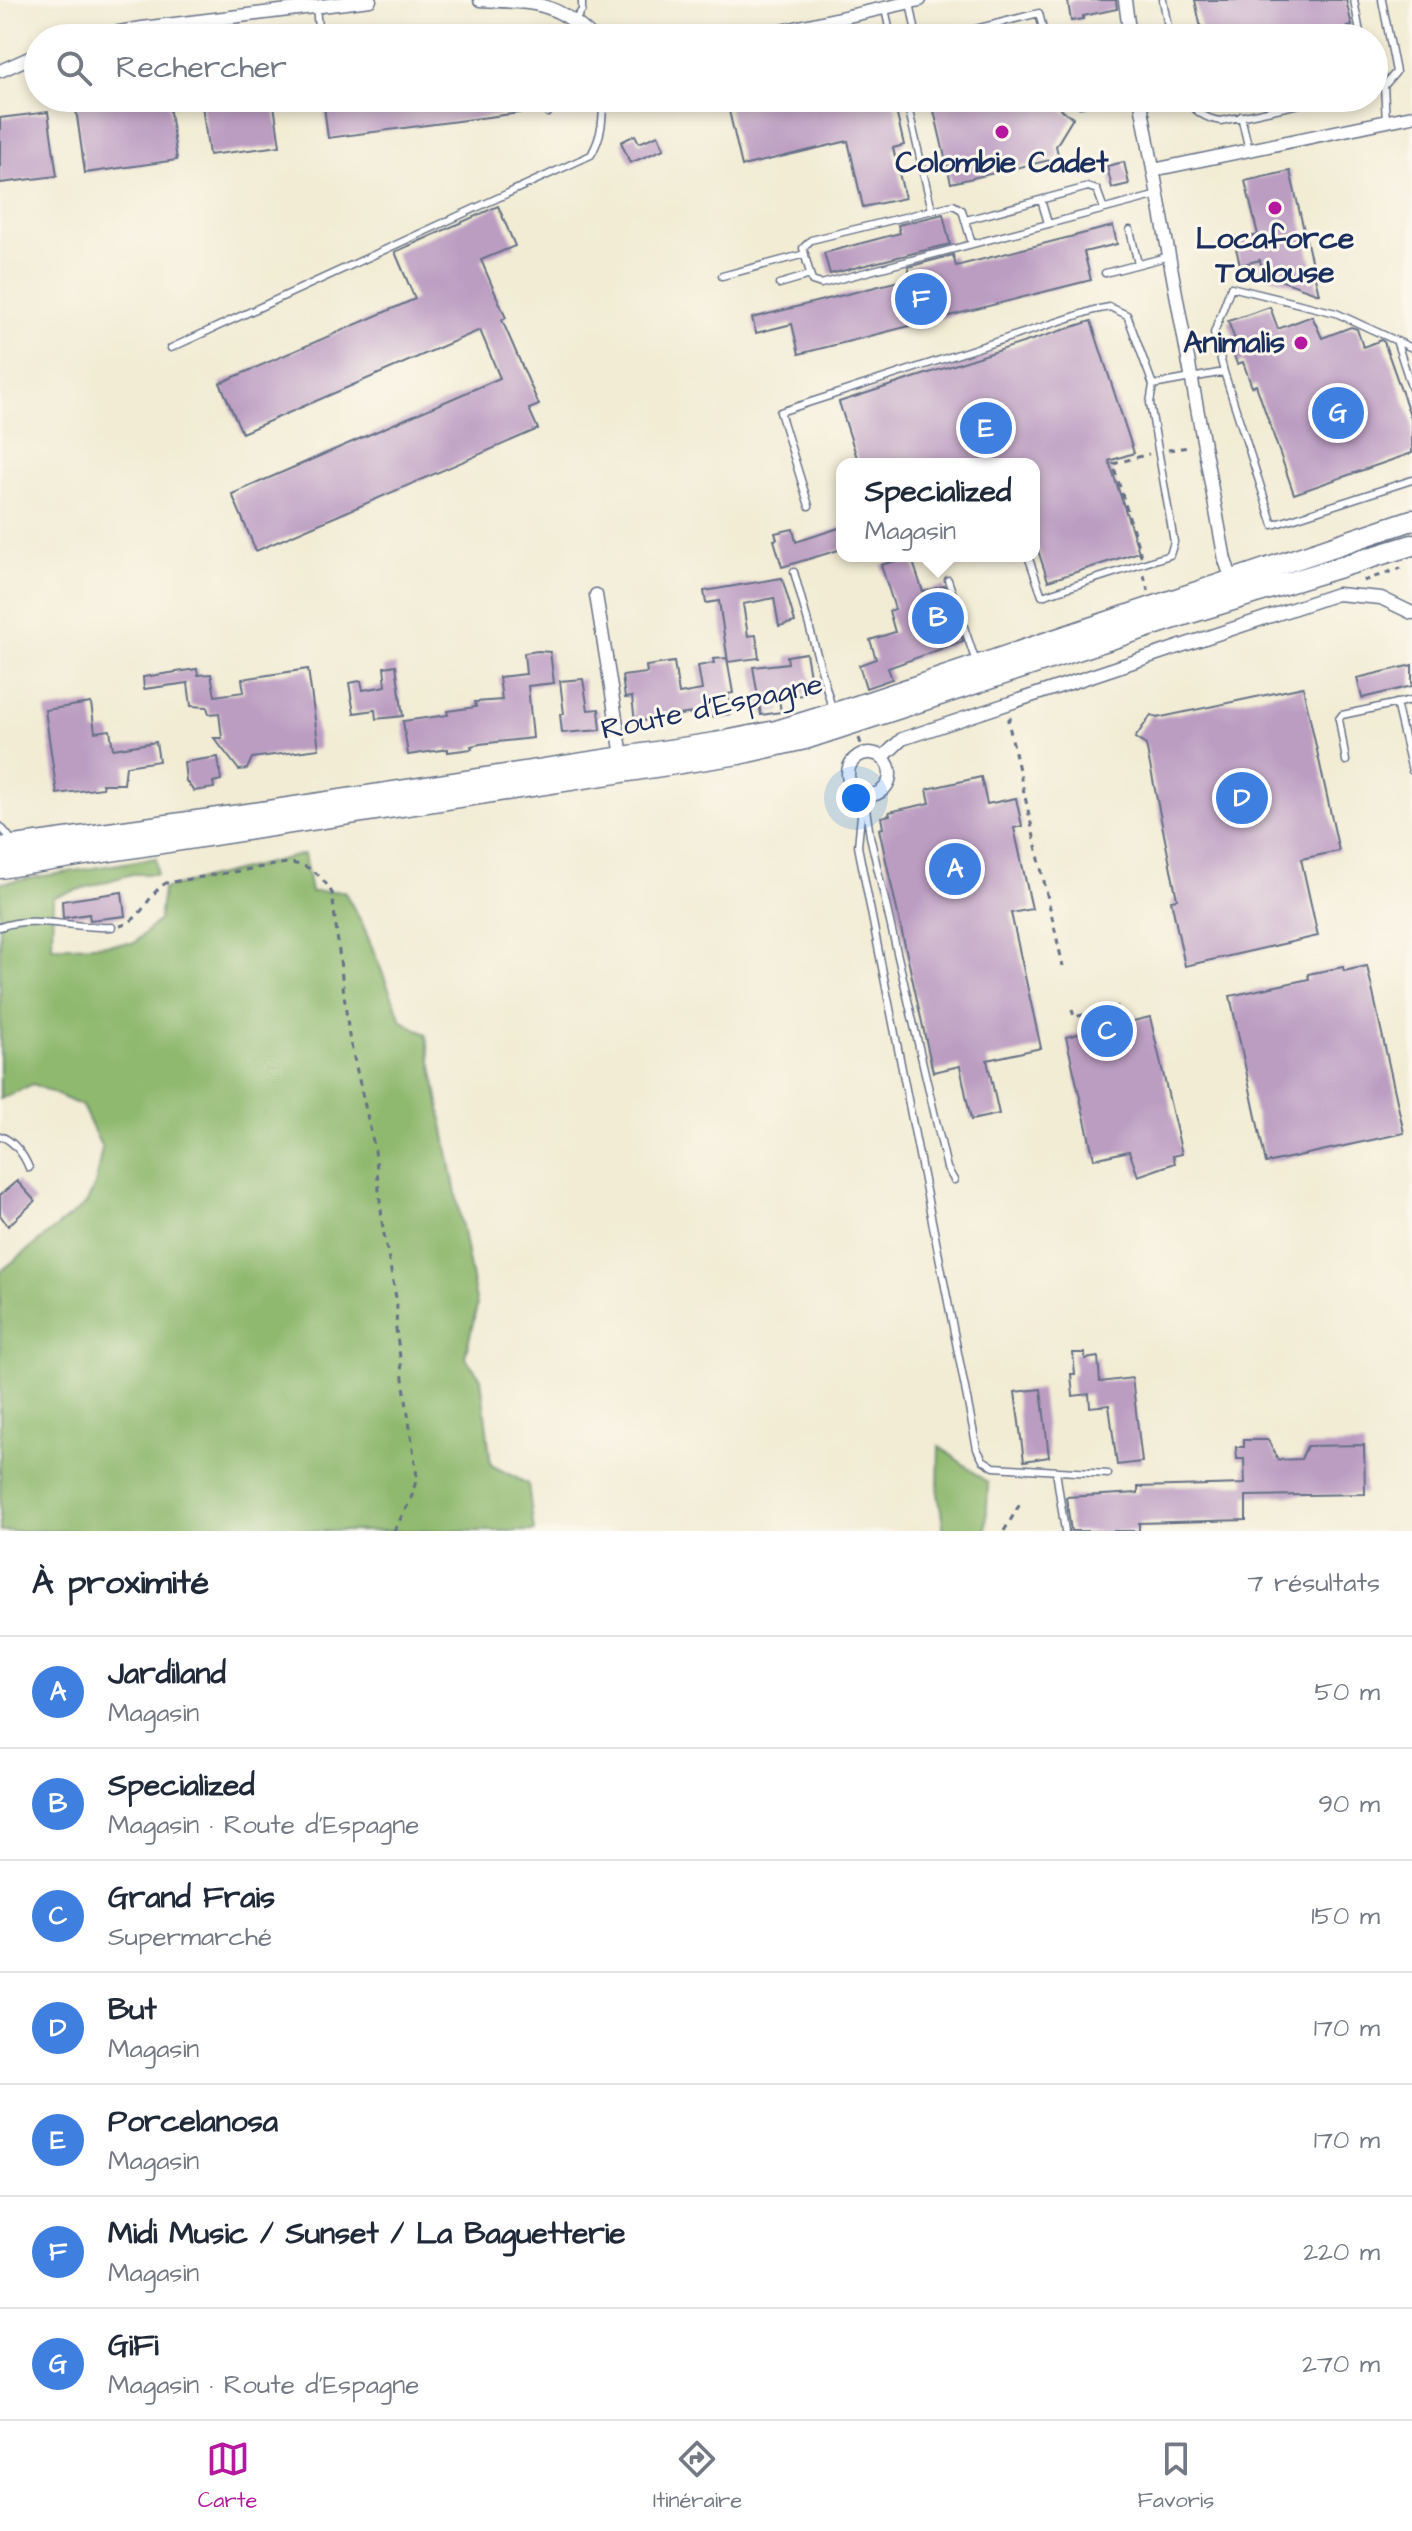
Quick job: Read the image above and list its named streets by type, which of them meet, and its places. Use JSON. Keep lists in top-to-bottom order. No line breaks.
{"streets":{"main road":["Route d'Espagne"]},"places":["Colombie Cadet","Locaforce Toulouse","Animalis"],"page":{"search":"Rechercher","pins":["F","G","E","B","D","A","C"],"popup":["Specialized","Magasin"],"heading":["À proximité","7 résultats"],"list":[{"mark":"A","name":"Jardiland","note":"Magasin","value":"50 m"},{"mark":"B","name":"Specialized","note":"Magasin · Route d'Espagne","value":"90 m"},{"mark":"C","name":"Grand Frais","note":"Supermarché","value":"150 m"},{"mark":"D","name":"But","note":"Magasin","value":"170 m"},{"mark":"E","name":"Porcelanosa","note":"Magasin","value":"170 m"},{"mark":"F","name":"Midi Music / Sunset / La Baguetterie","note":"Magasin","value":"220 m"},{"mark":"G","name":"GiFi","note":"Magasin · Route d'Espagne","value":"270 m"}],"nav":["Carte","Itinéraire","Favoris"]}}
